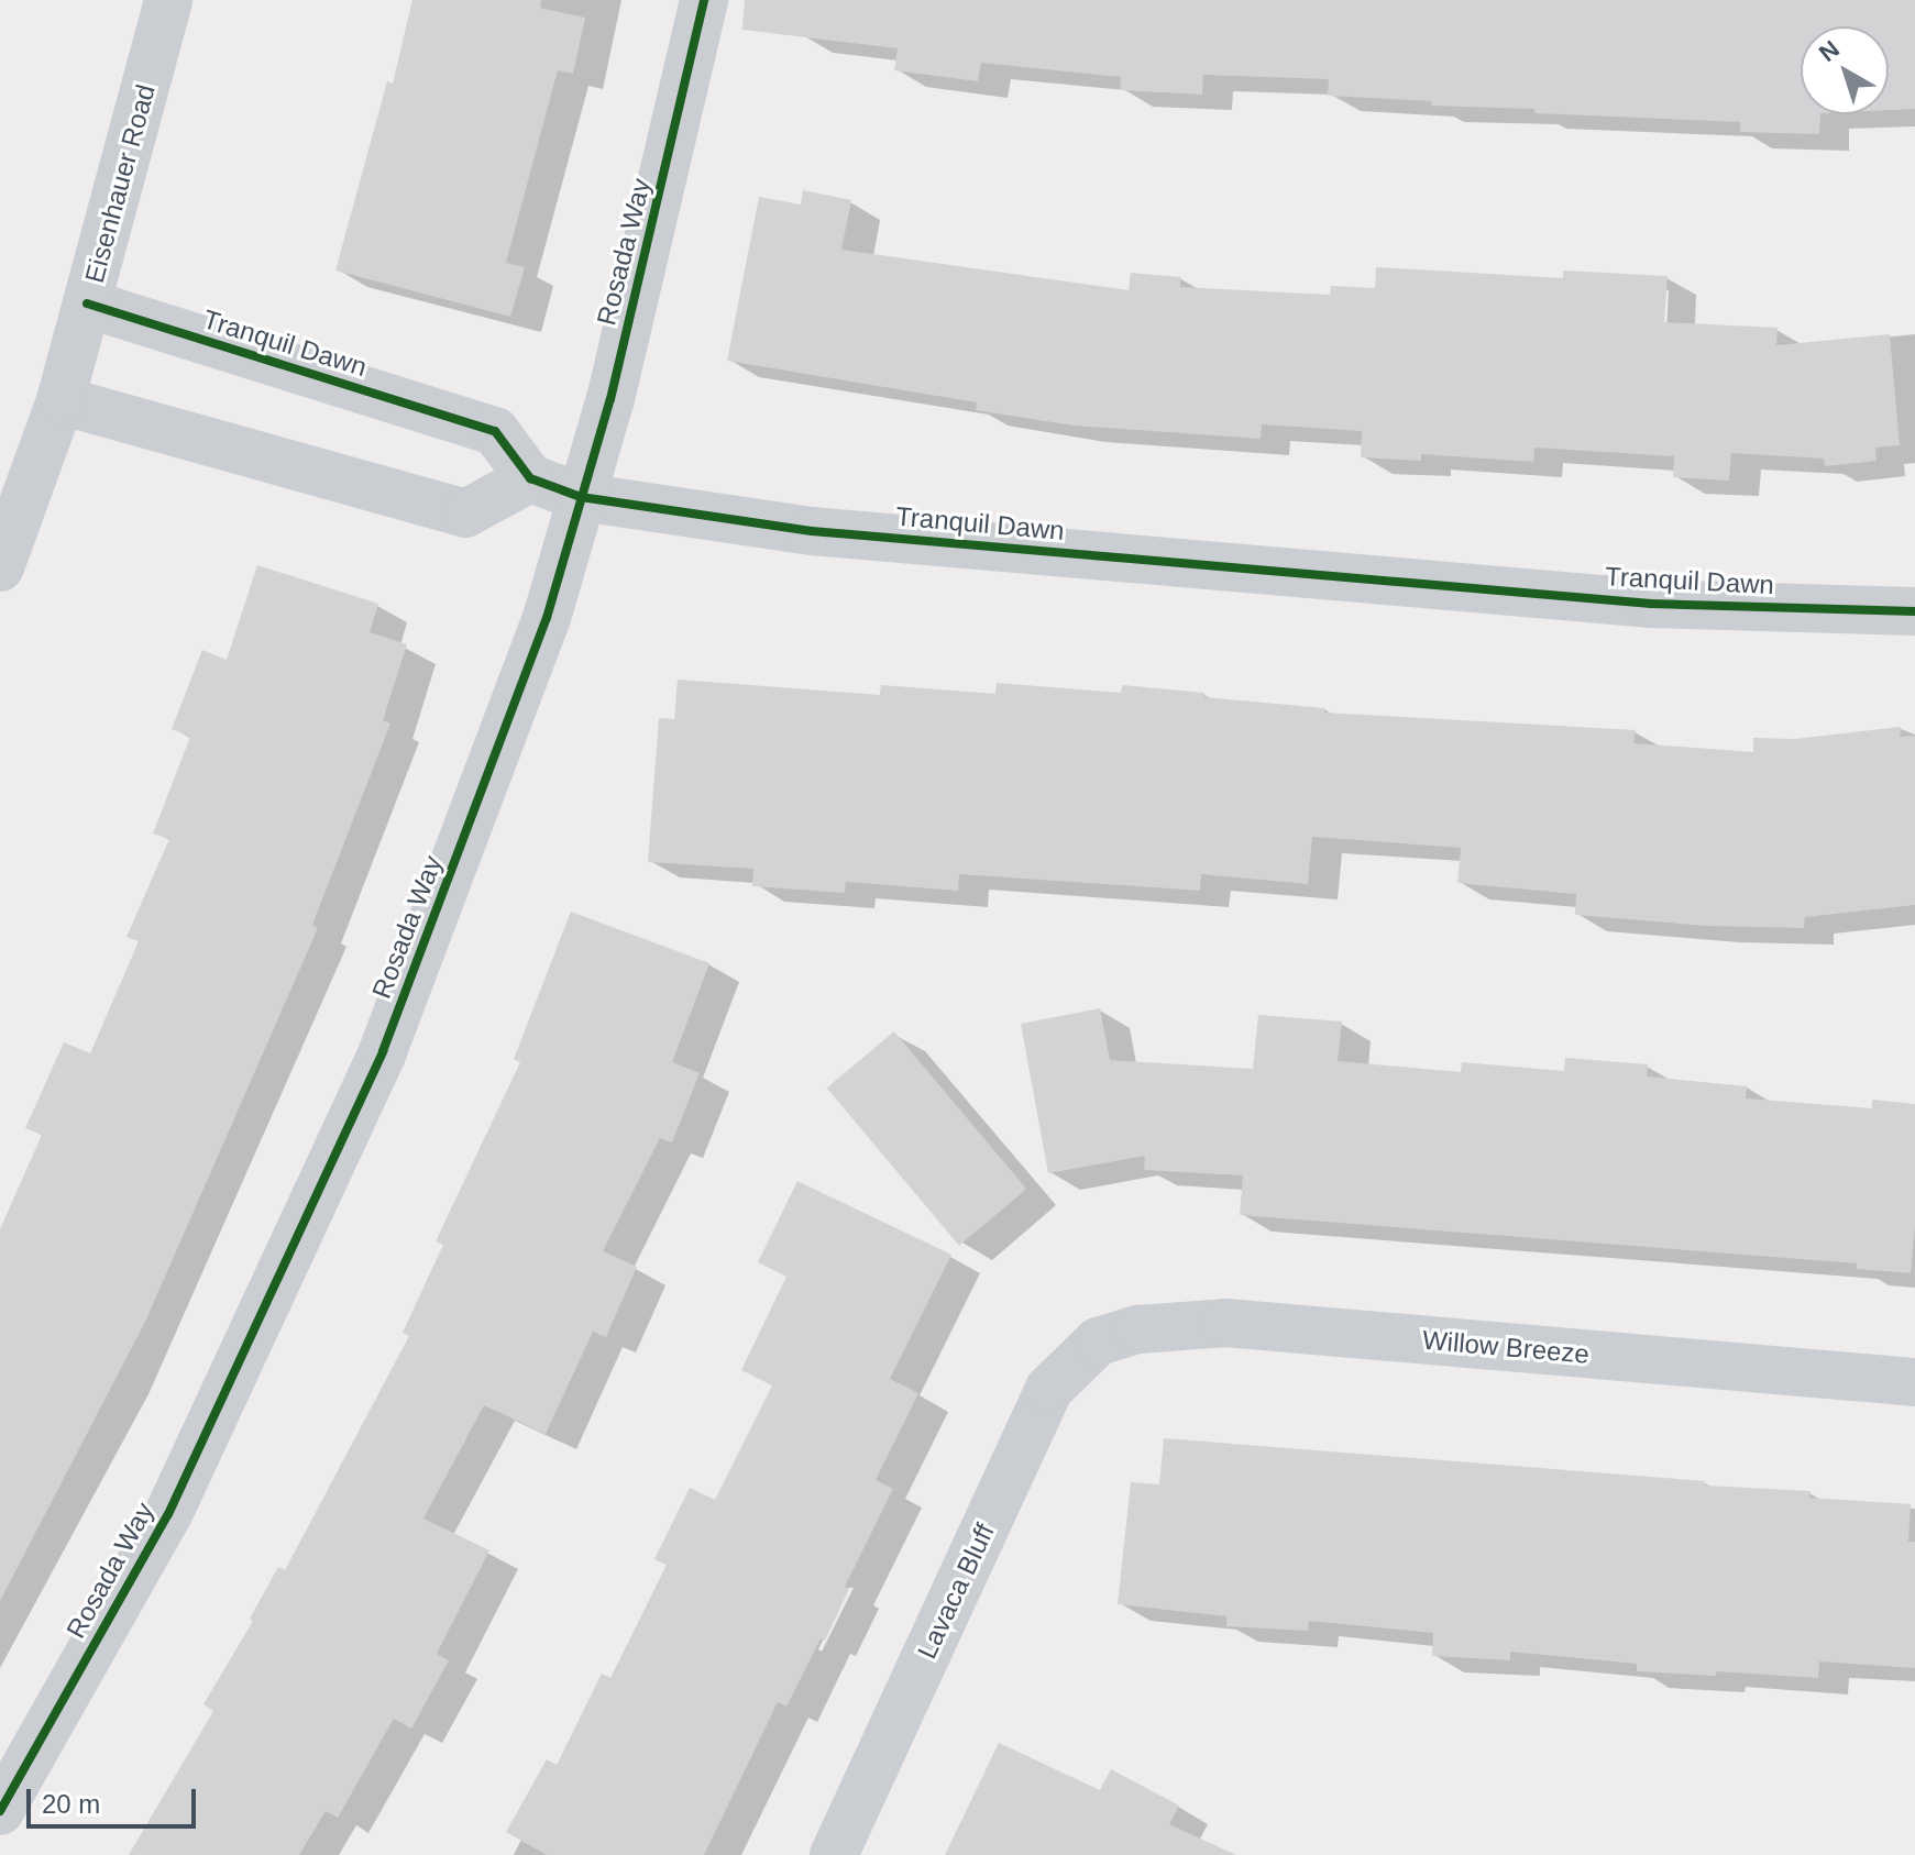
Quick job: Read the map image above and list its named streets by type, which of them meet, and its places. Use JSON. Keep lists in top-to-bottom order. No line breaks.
{"streets":{"street":["Eisenhauer Road","Rosada Way","Tranquil Dawn","Willow Breeze","Lavaca Bluff"]},"crossings":[["Eisenhauer Road","Tranquil Dawn"],["Rosada Way","Tranquil Dawn"],["Willow Breeze","Lavaca Bluff"]],"scale_bar":"20 m","north":"top left"}
